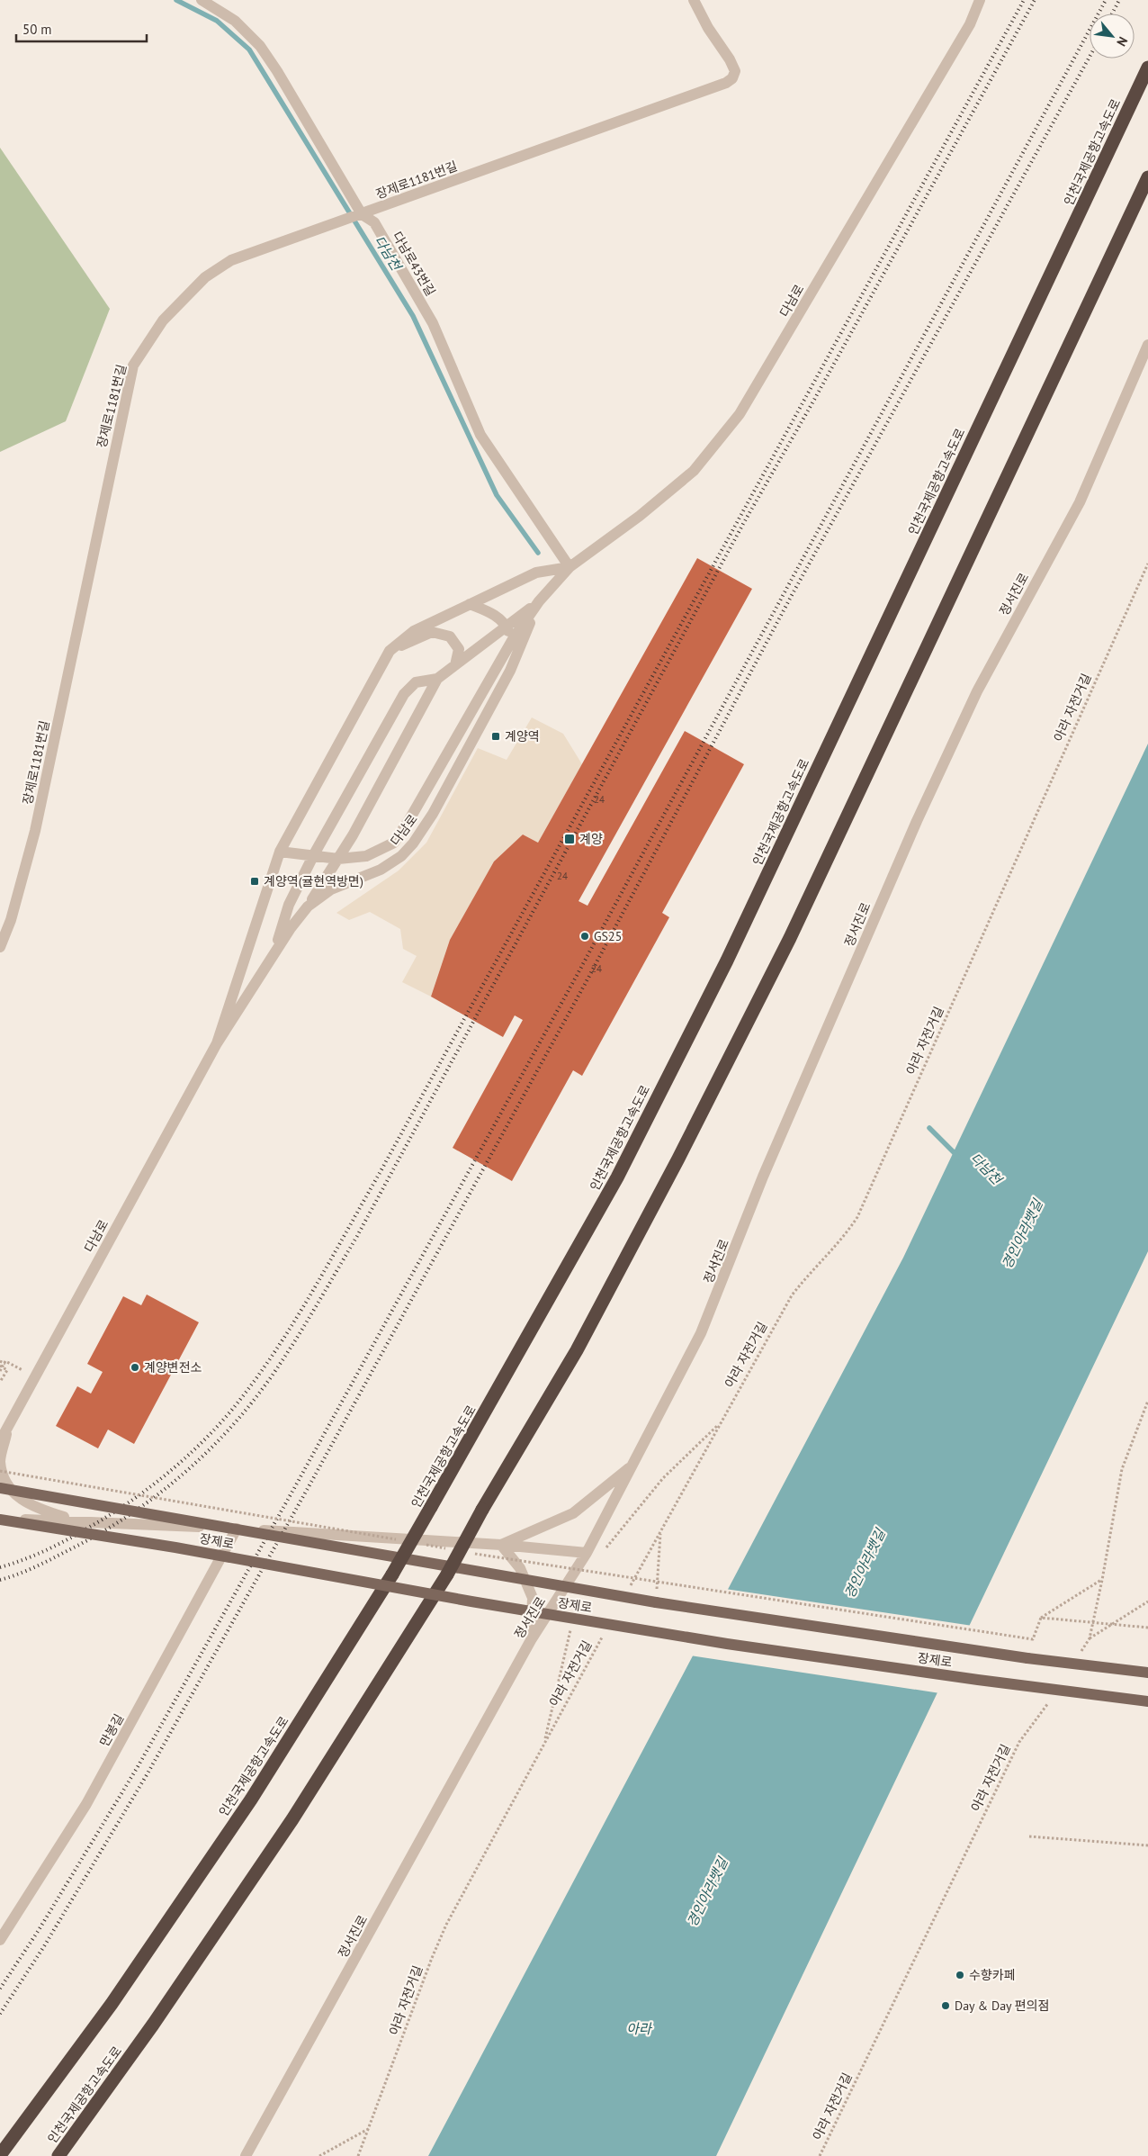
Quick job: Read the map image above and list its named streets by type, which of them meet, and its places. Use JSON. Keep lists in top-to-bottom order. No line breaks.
{"streets":{"highway":["인천국제공항고속도로"],"main road":["장제로"],"street":["장제로1181번길","다남로43번길","다남로","정서진로","만봉길"],"path":["아라 자전거길"]},"crossings":[["장제로1181번길","다남로43번길"],["다남로43번길","다남로"],["정서진로","장제로"],["장제로","만봉길"]],"water":["다남천","경인아라뱃길","아라"],"places":{"transit":["계양역","계양","계양역(귤현역방면)"],"other":["GS25","계양변전소","수향카페","Day & Day 편의점"]},"house_numbers":["24","24","24"],"scale_bar":"50 m","north":"bottom right"}
